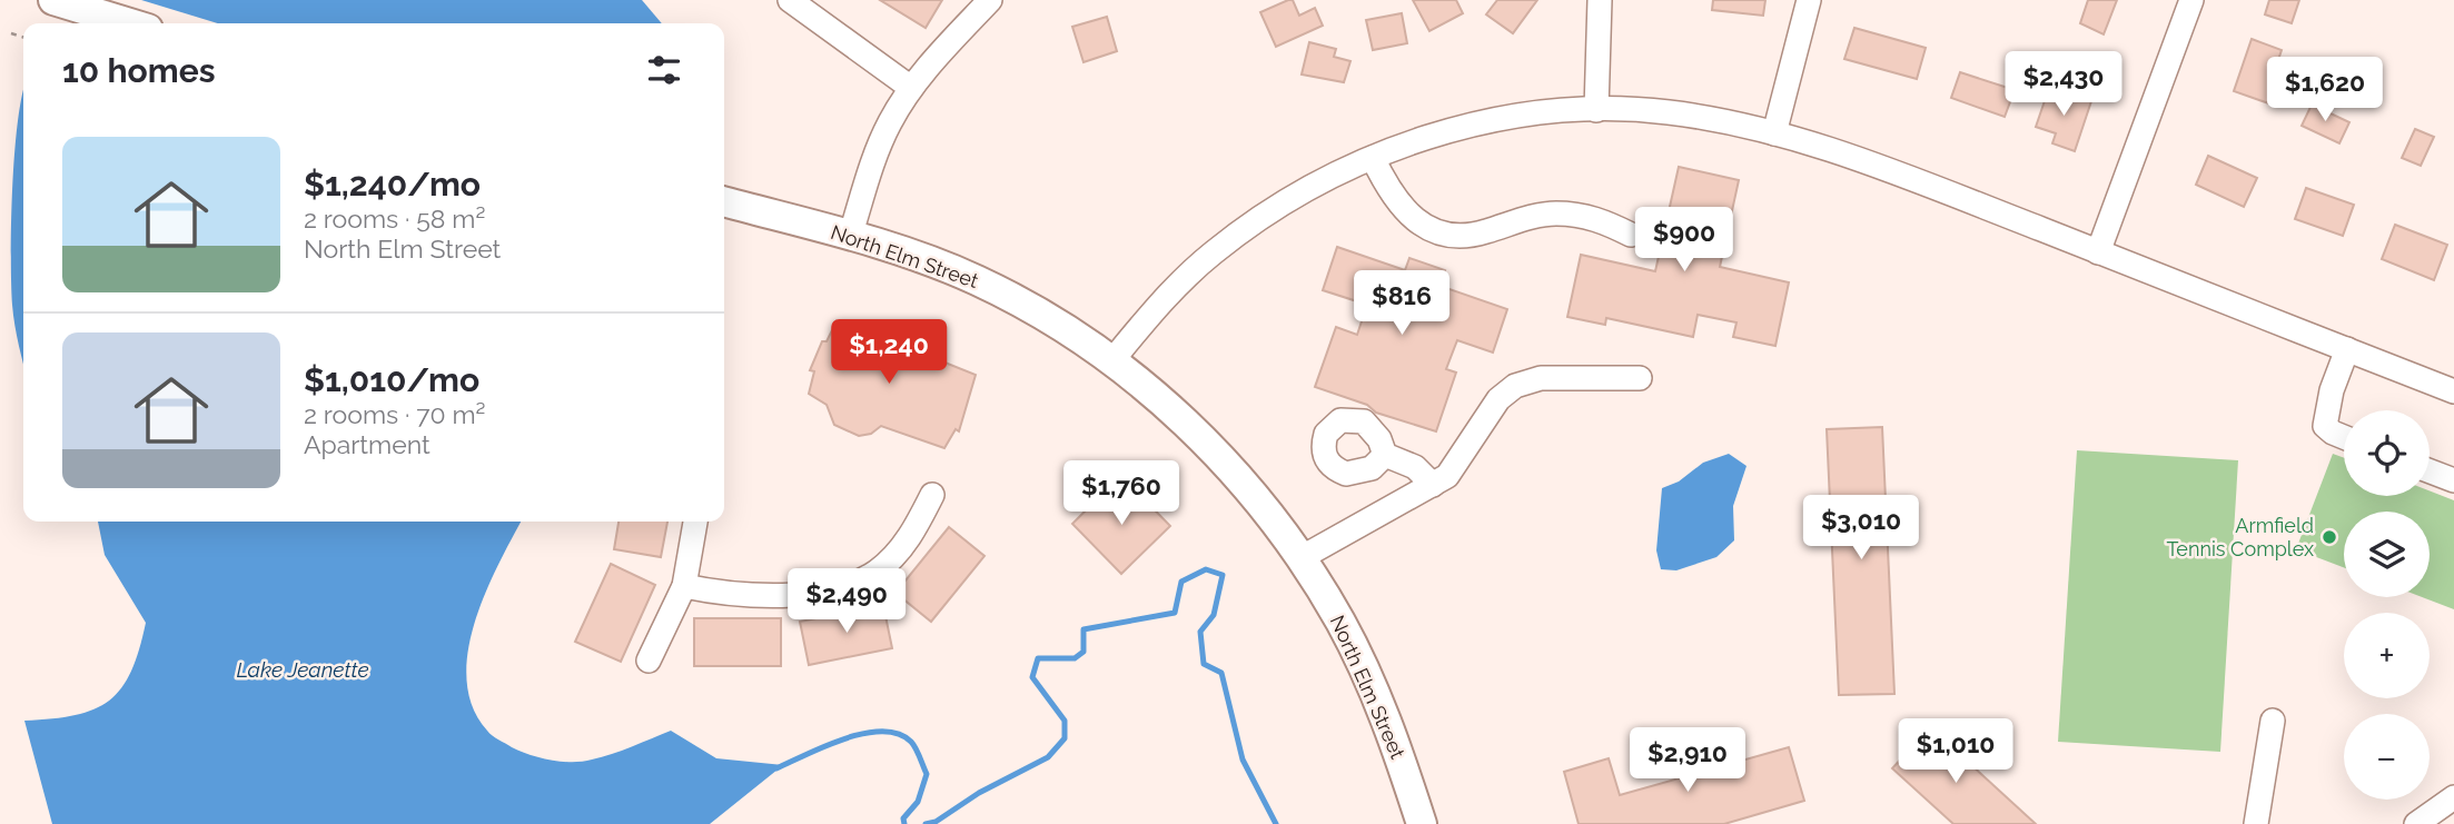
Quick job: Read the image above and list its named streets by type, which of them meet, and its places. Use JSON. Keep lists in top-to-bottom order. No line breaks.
{"streets":{"main road":["North Elm Street"]},"water":["Lake Jeanette"],"places":["Armfield Tennis Complex"],"page":{"heading":"10 homes","price":["$2,430","$1,620","$900","$816","$1,240","$1,760","$3,010","$2,490","$1,010","$2,910"],"list":[{"name":"$1,240/mo","note":"2 rooms · 58 m² · North Elm Street"},{"name":"$1,010/mo","note":"2 rooms · 70 m² · Apartment"}],"map_buttons":["+","−"]}}
